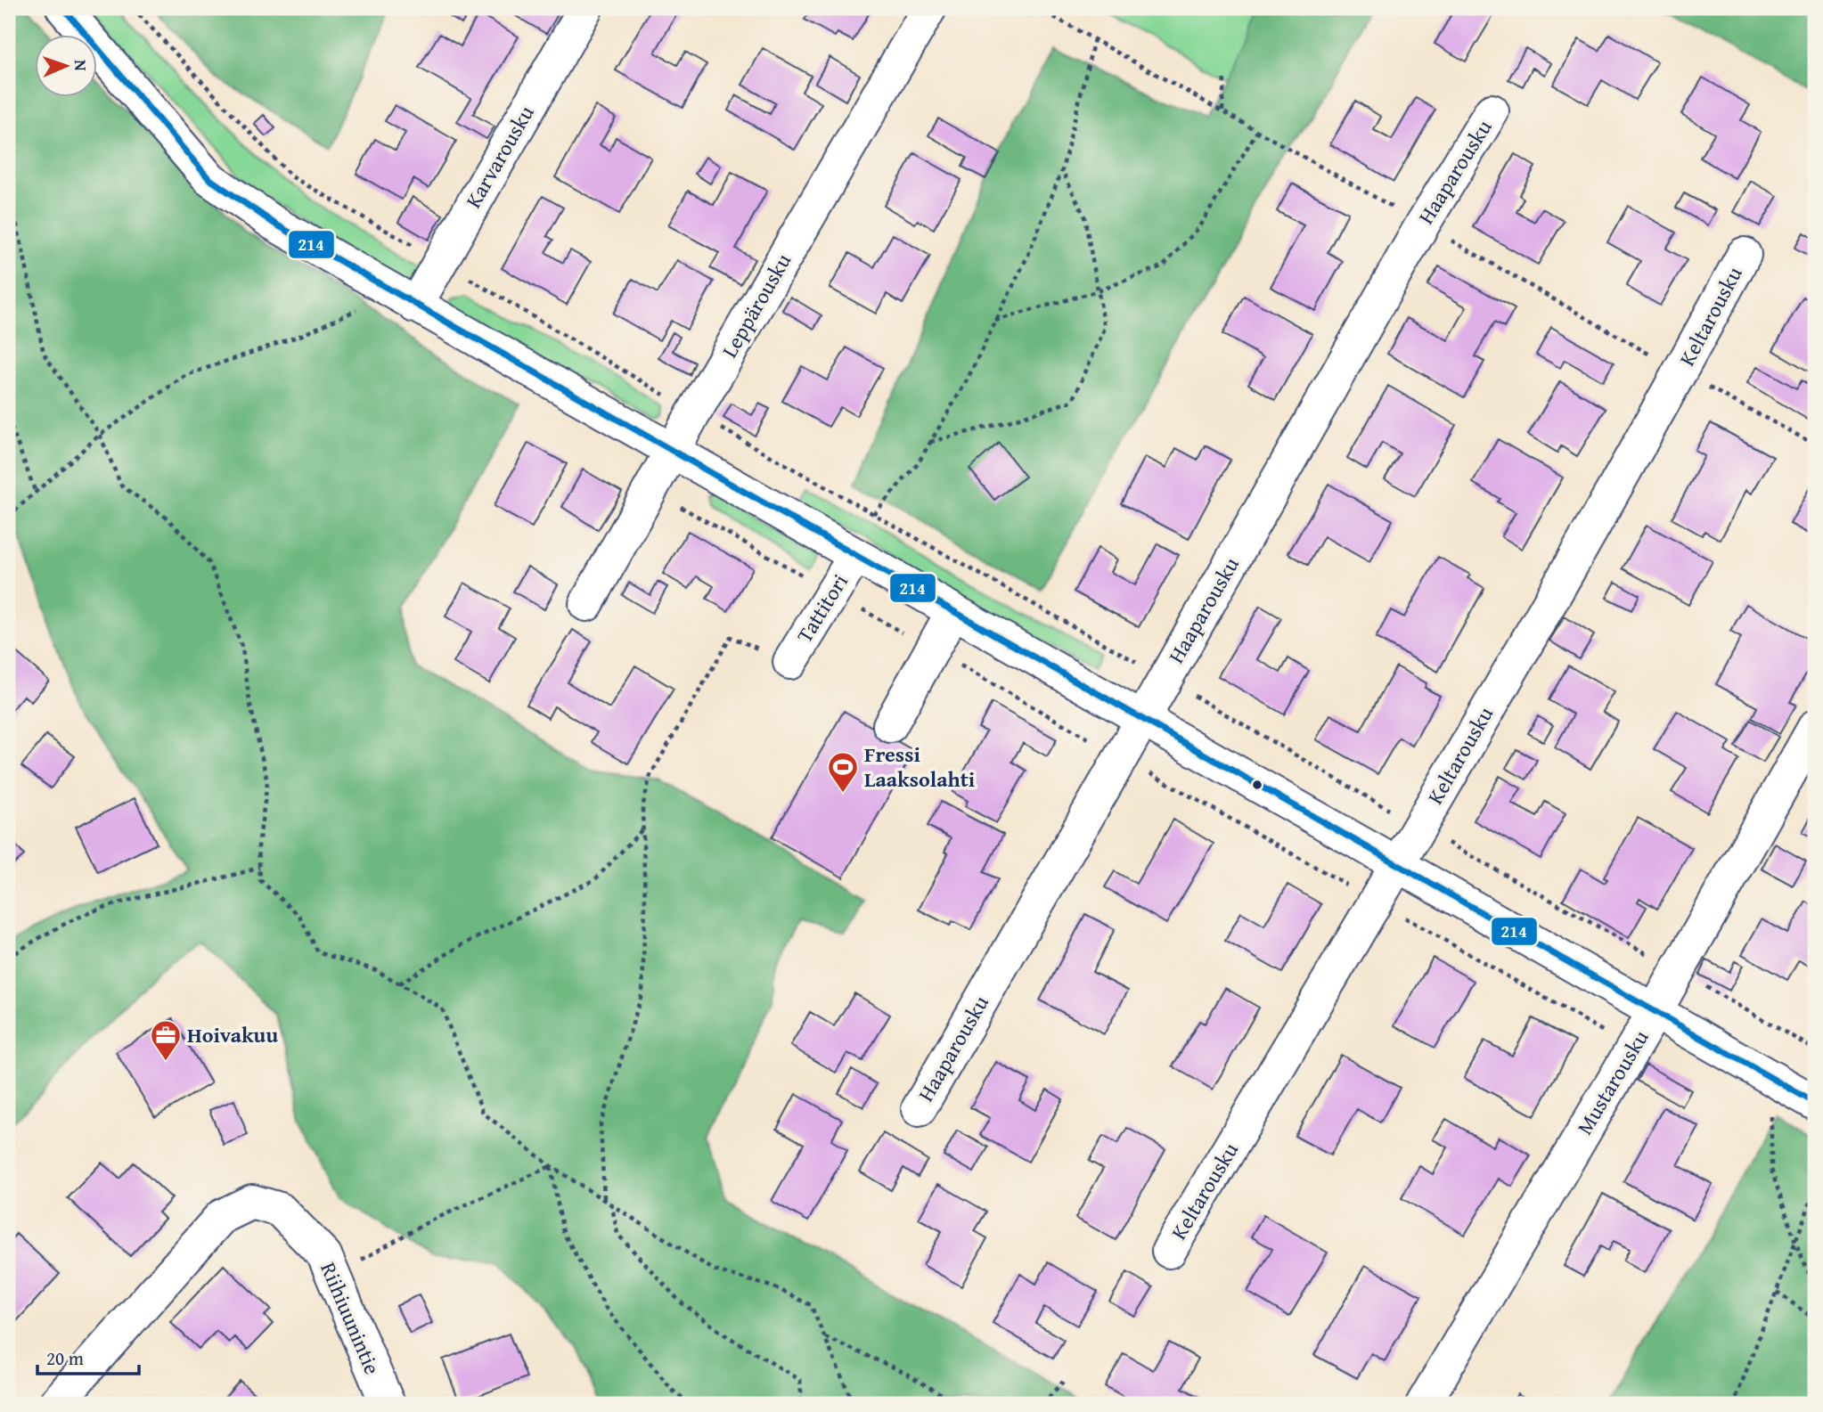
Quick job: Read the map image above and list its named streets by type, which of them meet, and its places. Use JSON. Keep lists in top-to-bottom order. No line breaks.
{"streets":{"street":["Karvarousku","Haaparousku","Leppärousku","Keltarousku","Tattitori","Mustarousku","Riihiuunintie"]},"places":{"sports":["Fressi Laaksolahti"],"office":["Hoivakuu"]},"lines":["transit line 214"],"scale_bar":"20 m","north":"right"}
